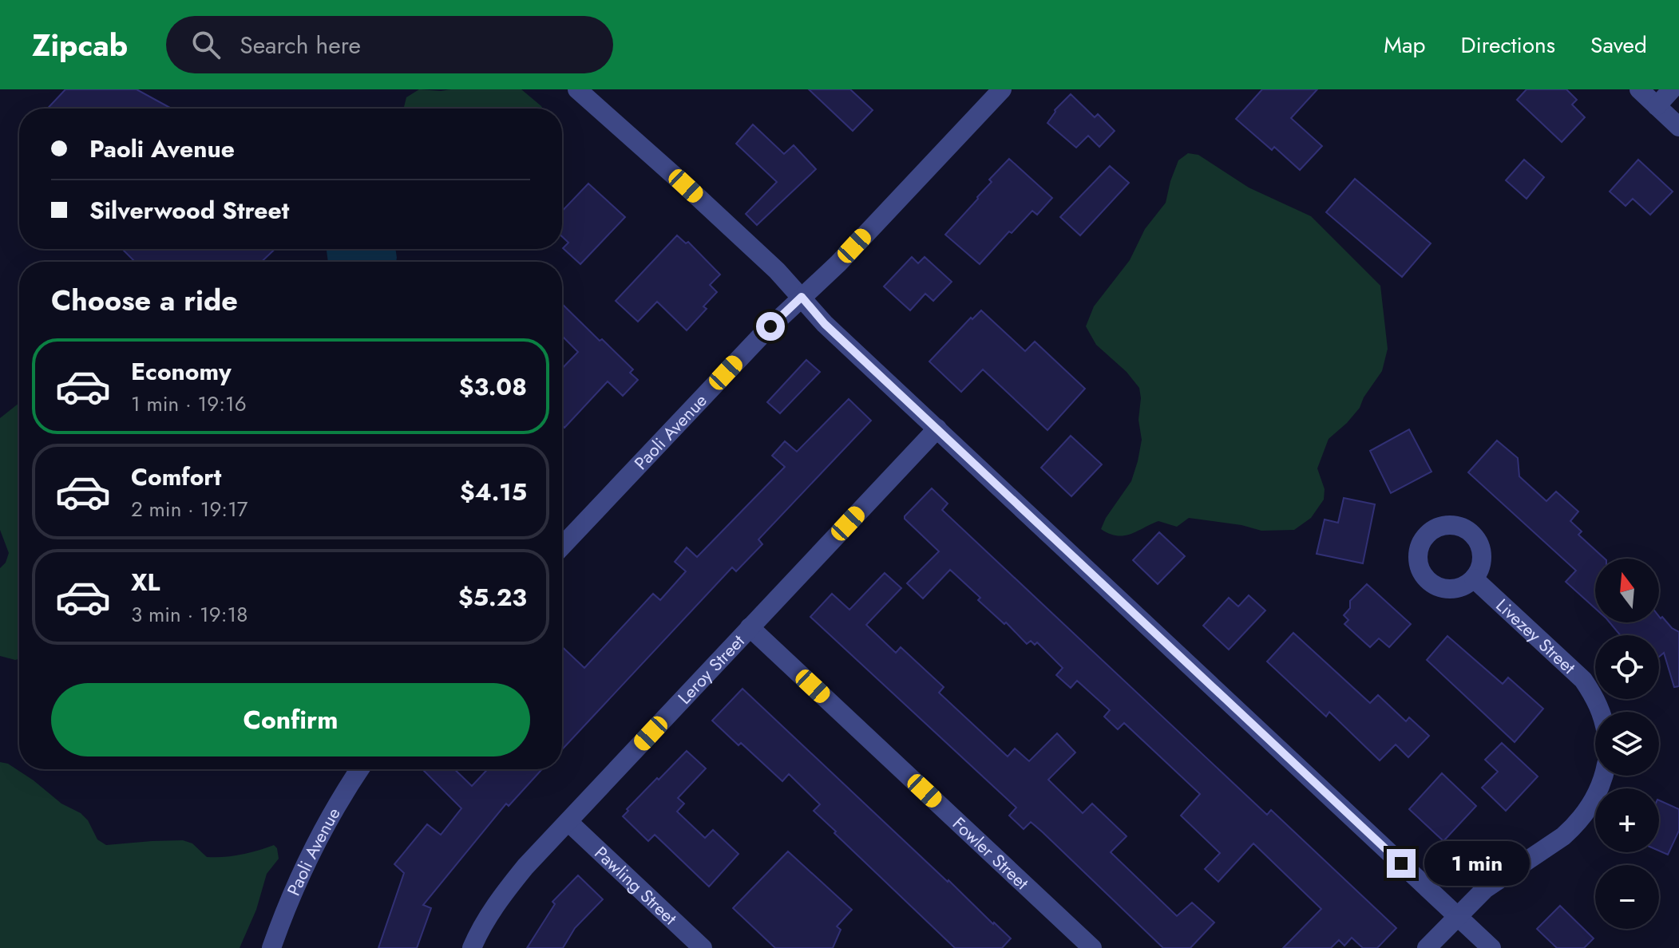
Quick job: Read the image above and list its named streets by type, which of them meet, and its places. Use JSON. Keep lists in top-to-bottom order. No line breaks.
{"streets":{"street":["Paoli Avenue","Livezey Street","Leroy Street","Fowler Street","Pawling Street"]},"crossings":[["Leroy Street","Fowler Street"],["Leroy Street","Pawling Street"]],"north":"top","page":{"header":"Zipcab","search":"Search here","nav":["Map","Directions","Saved"],"banner":["Paoli Avenue","Silverwood Street"],"heading":"Choose a ride","list":[{"name":"Economy","note":"1 min · 19:16","value":"$3.08"},{"name":"Comfort","note":"2 min · 19:17","value":"$4.15"},{"name":"XL","note":"3 min · 19:18","value":"$5.23"}],"map_buttons":["+","−"],"buttons":"Confirm","bubble":"1 min"}}
